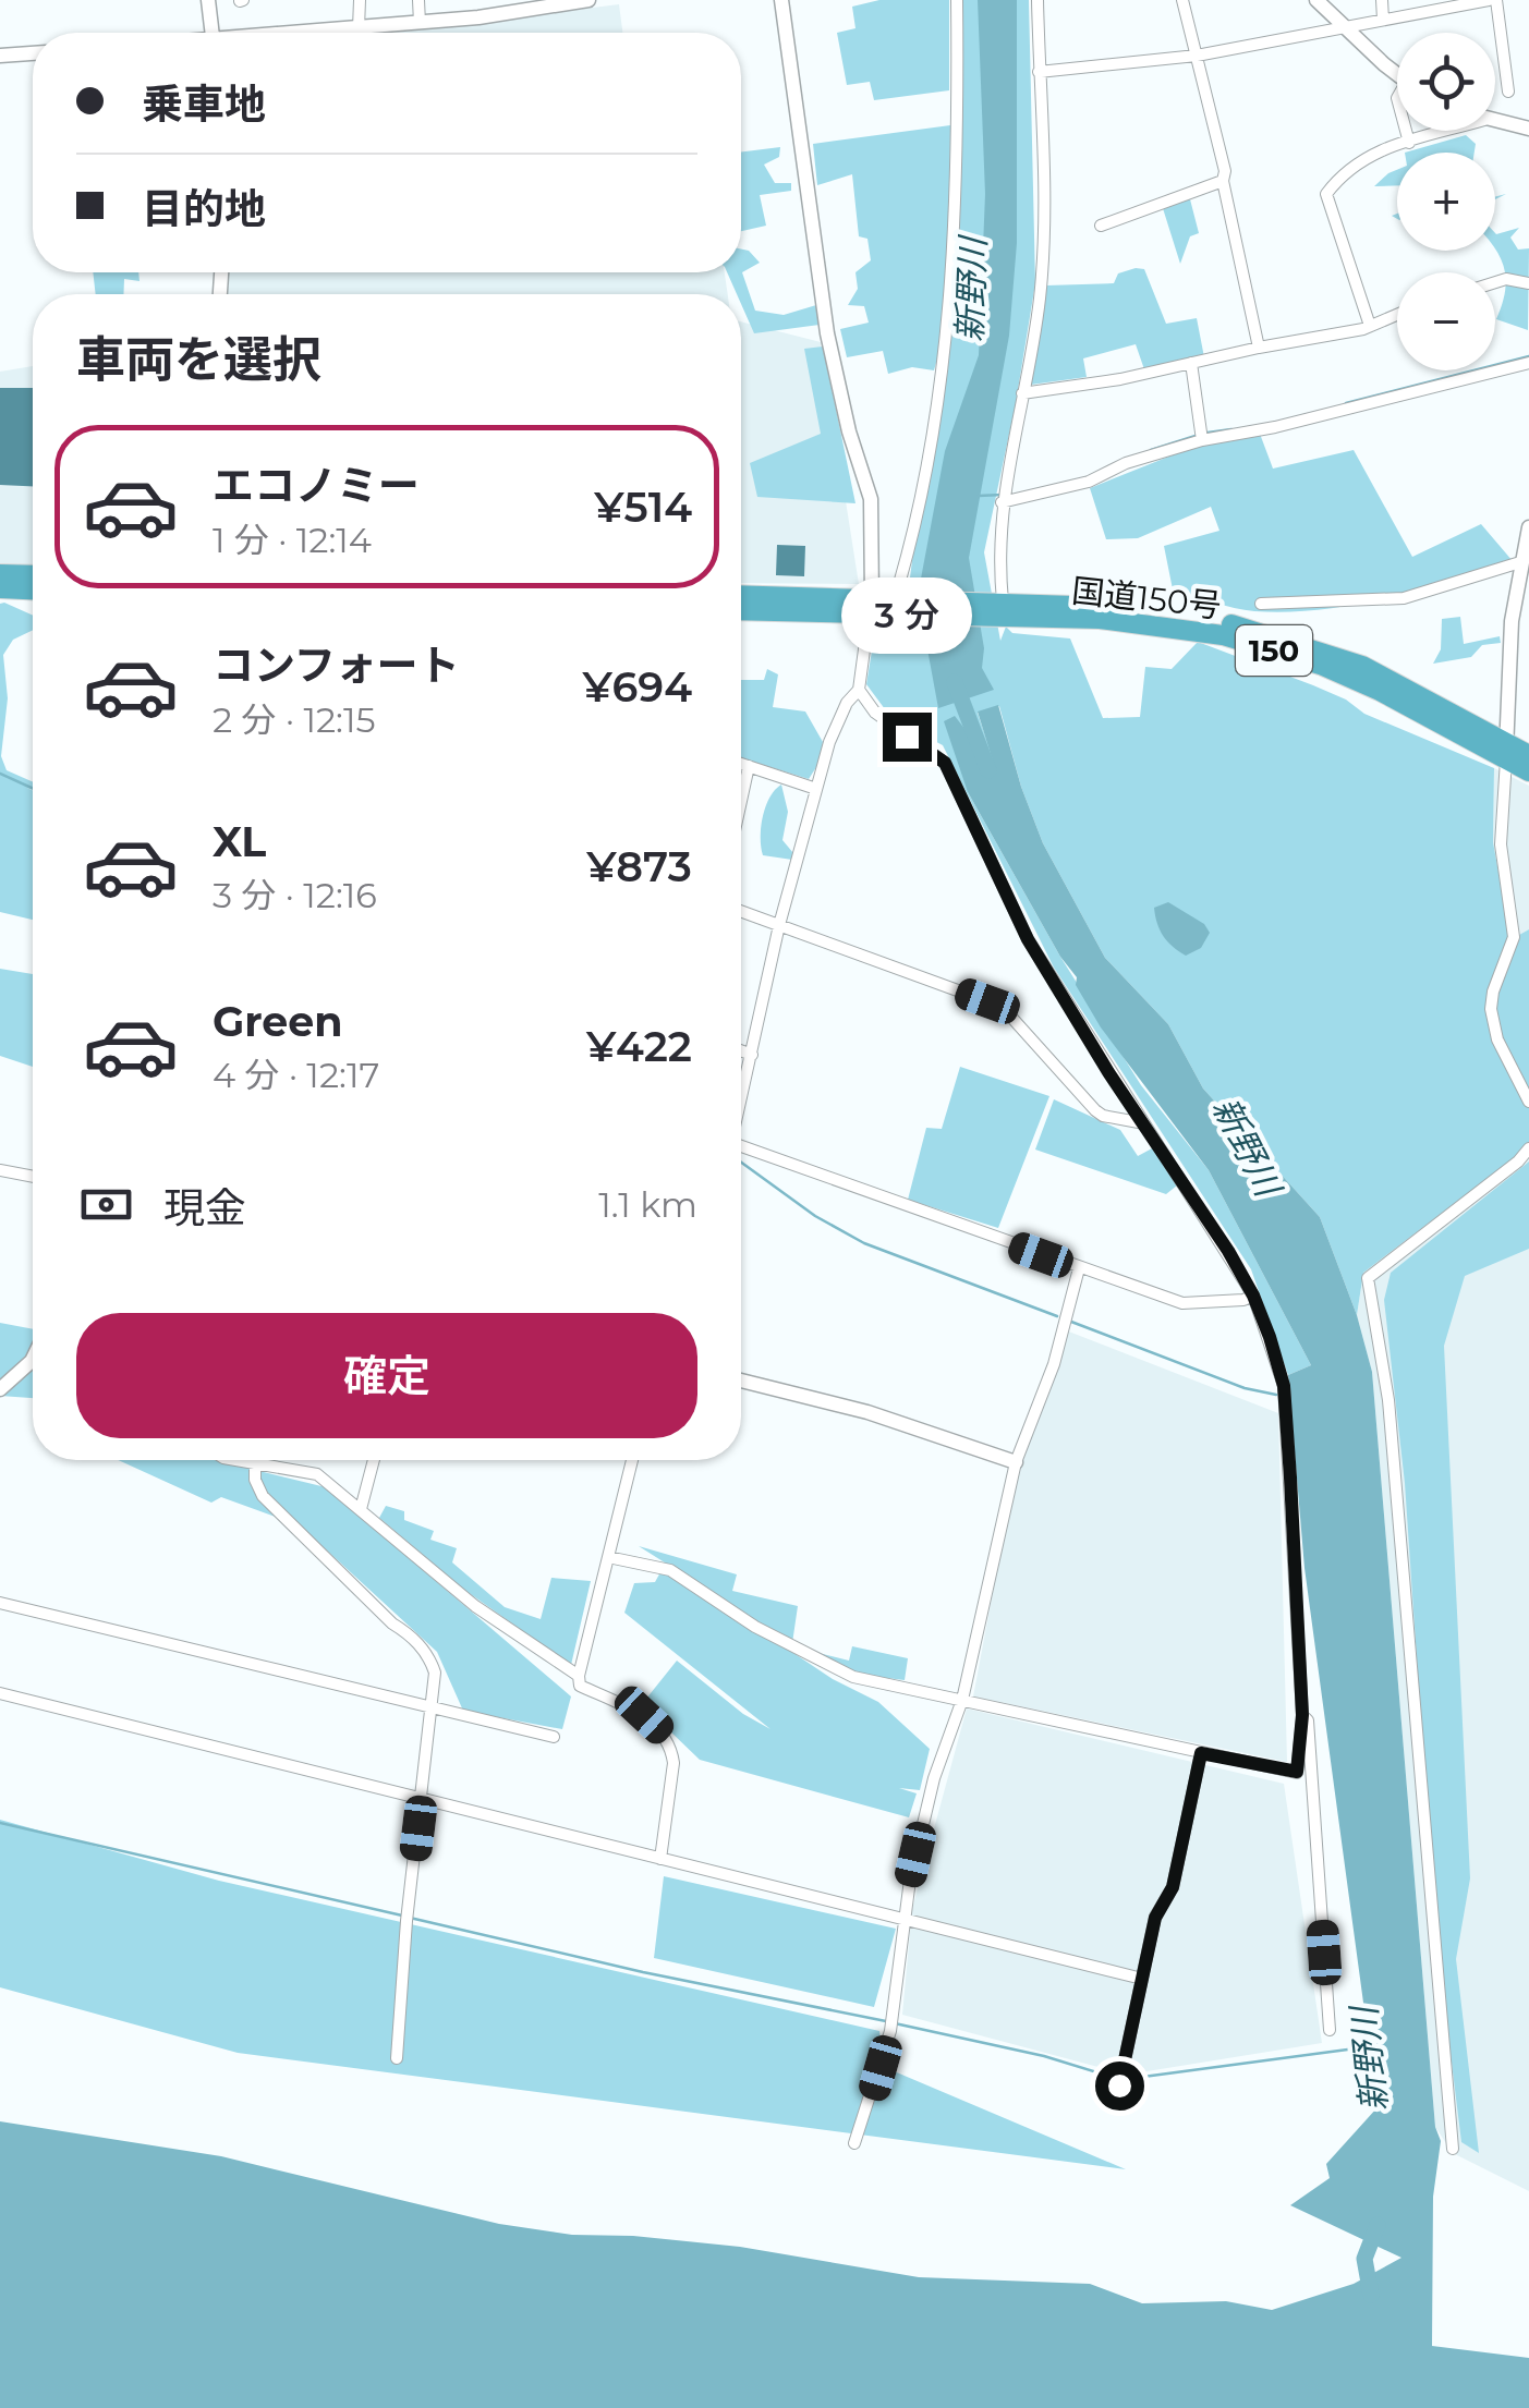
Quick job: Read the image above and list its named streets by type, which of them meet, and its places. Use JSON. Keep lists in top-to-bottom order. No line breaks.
{"streets":{"highway":["国道150号","150"]},"water":["新野川"],"page":{"map_buttons":["+","−"],"banner":["乗車地","目的地"],"heading":"車両を選択","list":[{"name":"エコノミー","note":"1 分 · 12:14","value":"¥514"},{"name":"コンフォート","note":"2 分 · 12:15","value":"¥694"},{"name":"XL","note":"3 分 · 12:16","value":"¥873"},{"name":"Green","note":"4 分 · 12:17","value":"¥422"}],"bubble":"3 分","pay":["現金","1.1 km"],"buttons":"確定"}}
